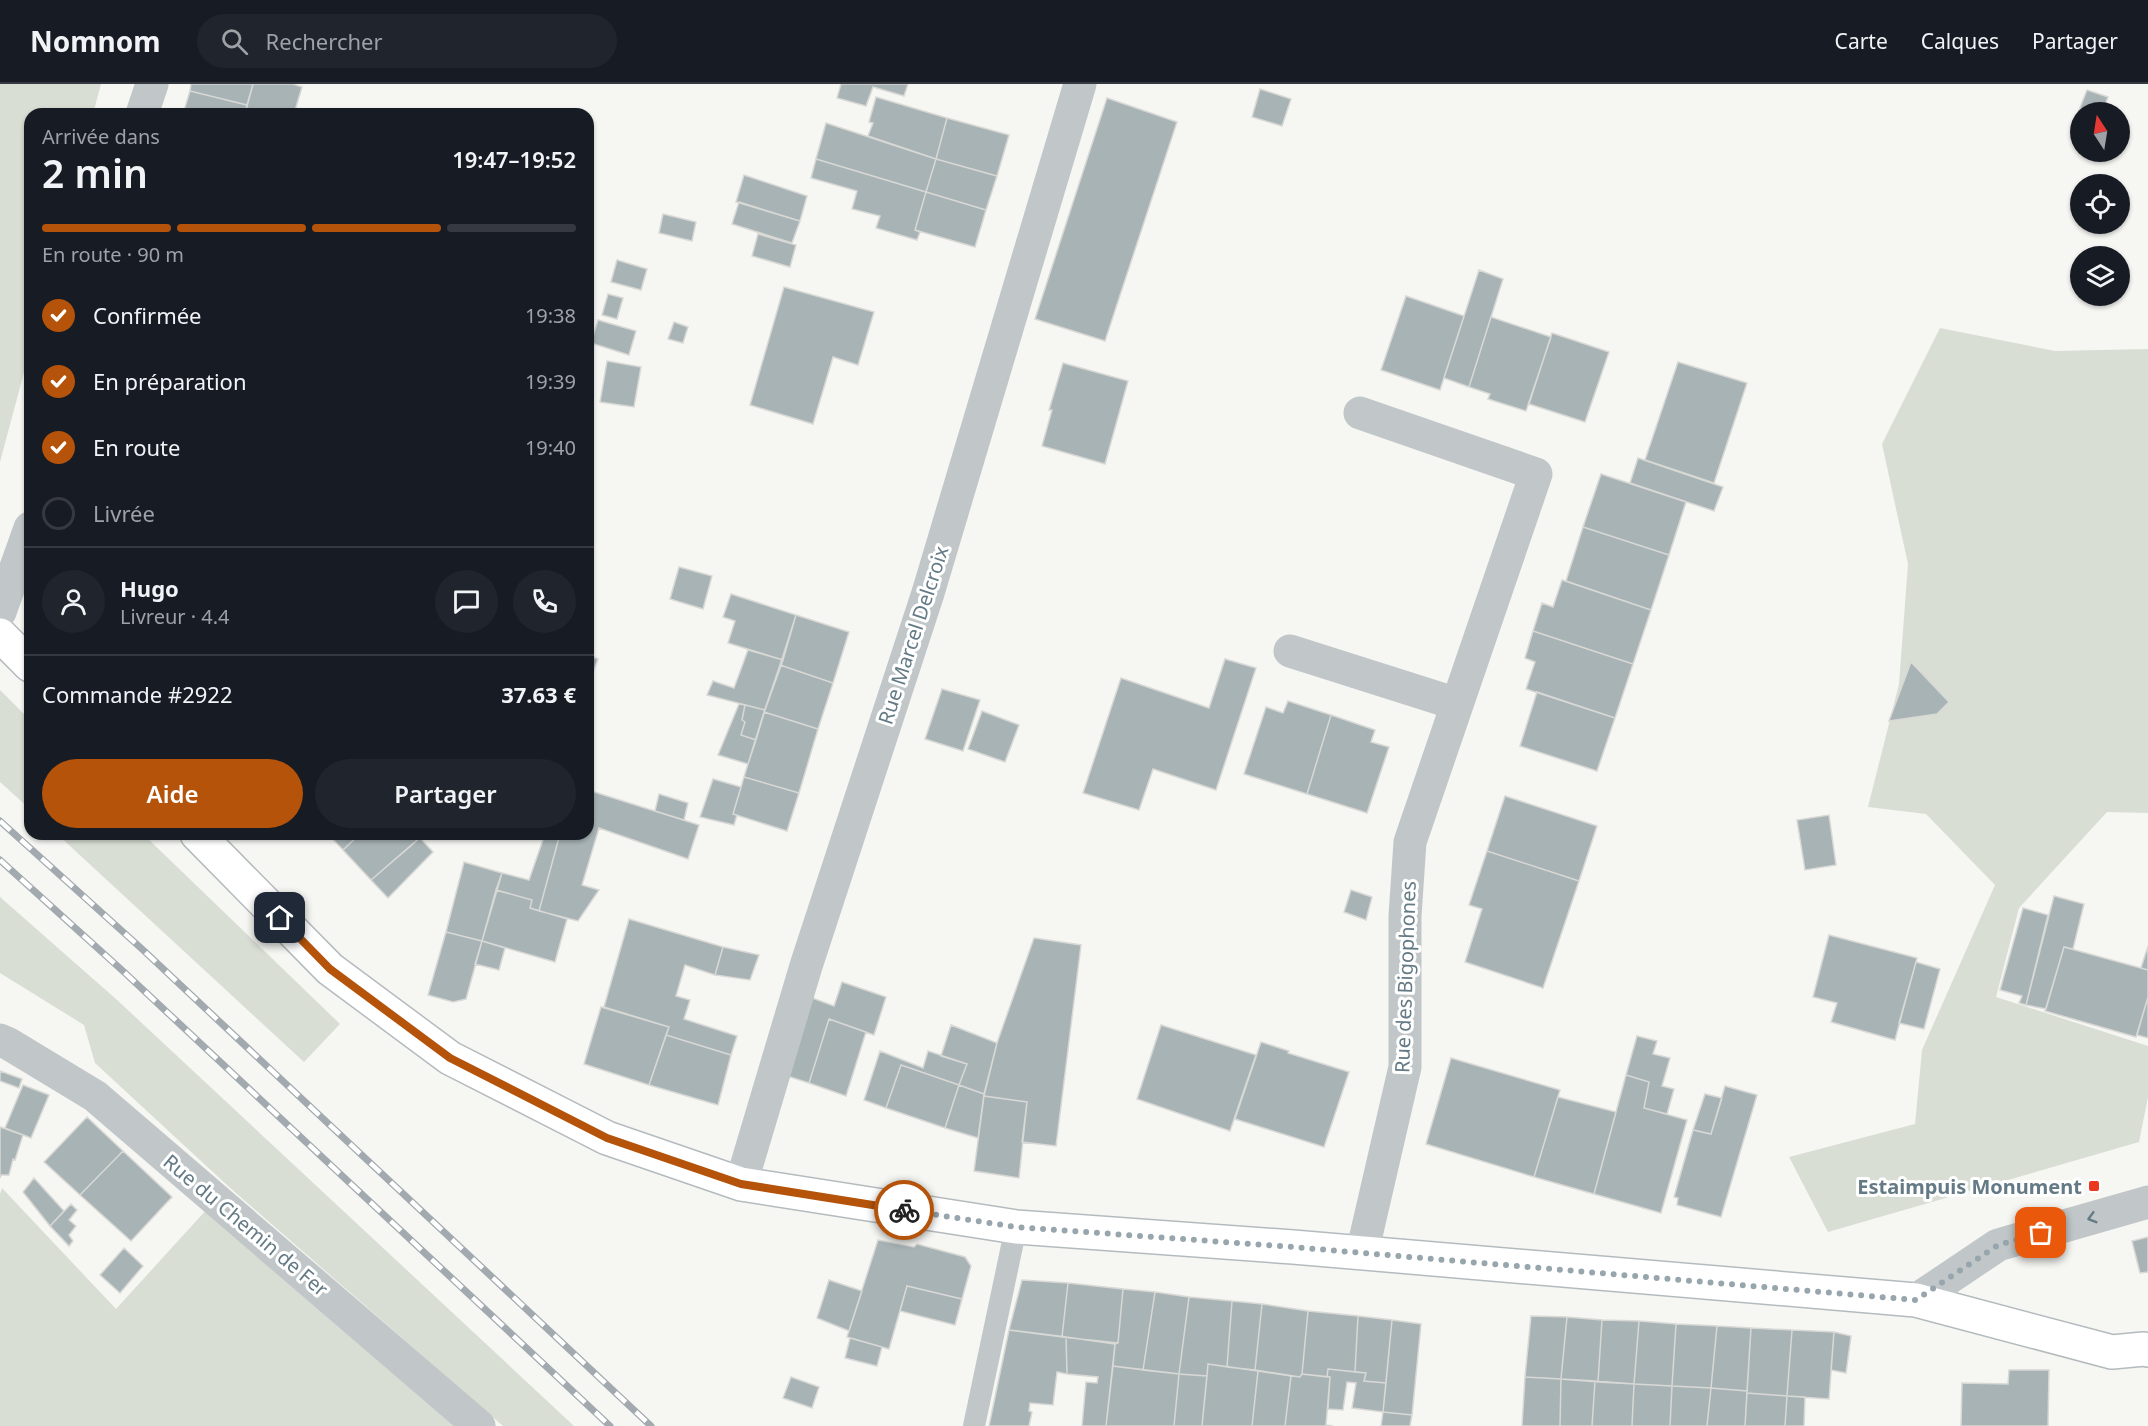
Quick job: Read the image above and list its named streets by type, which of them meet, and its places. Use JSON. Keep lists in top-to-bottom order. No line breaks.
{"streets":{"street":["Rue Marcel Delcroix","Rue des Bigophones","Rue du Chemin de Fer"]},"places":{"transit":["Estaimpuis Monument"]},"north":"top","page":{"header":"Nomnom","search":"Rechercher","nav":["Carte","Calques","Partager"],"heading":["2 min","Arrivée dans","19:47–19:52"],"panel":["Hugo","Livreur · 4.4","Commande #2922","37.63 €"],"bar":"En route · 90 m","list":[["Confirmée","19:38"],["En préparation","19:39"],["En route","19:40"],"Livrée"],"buttons":["Aide","Partager"]}}
